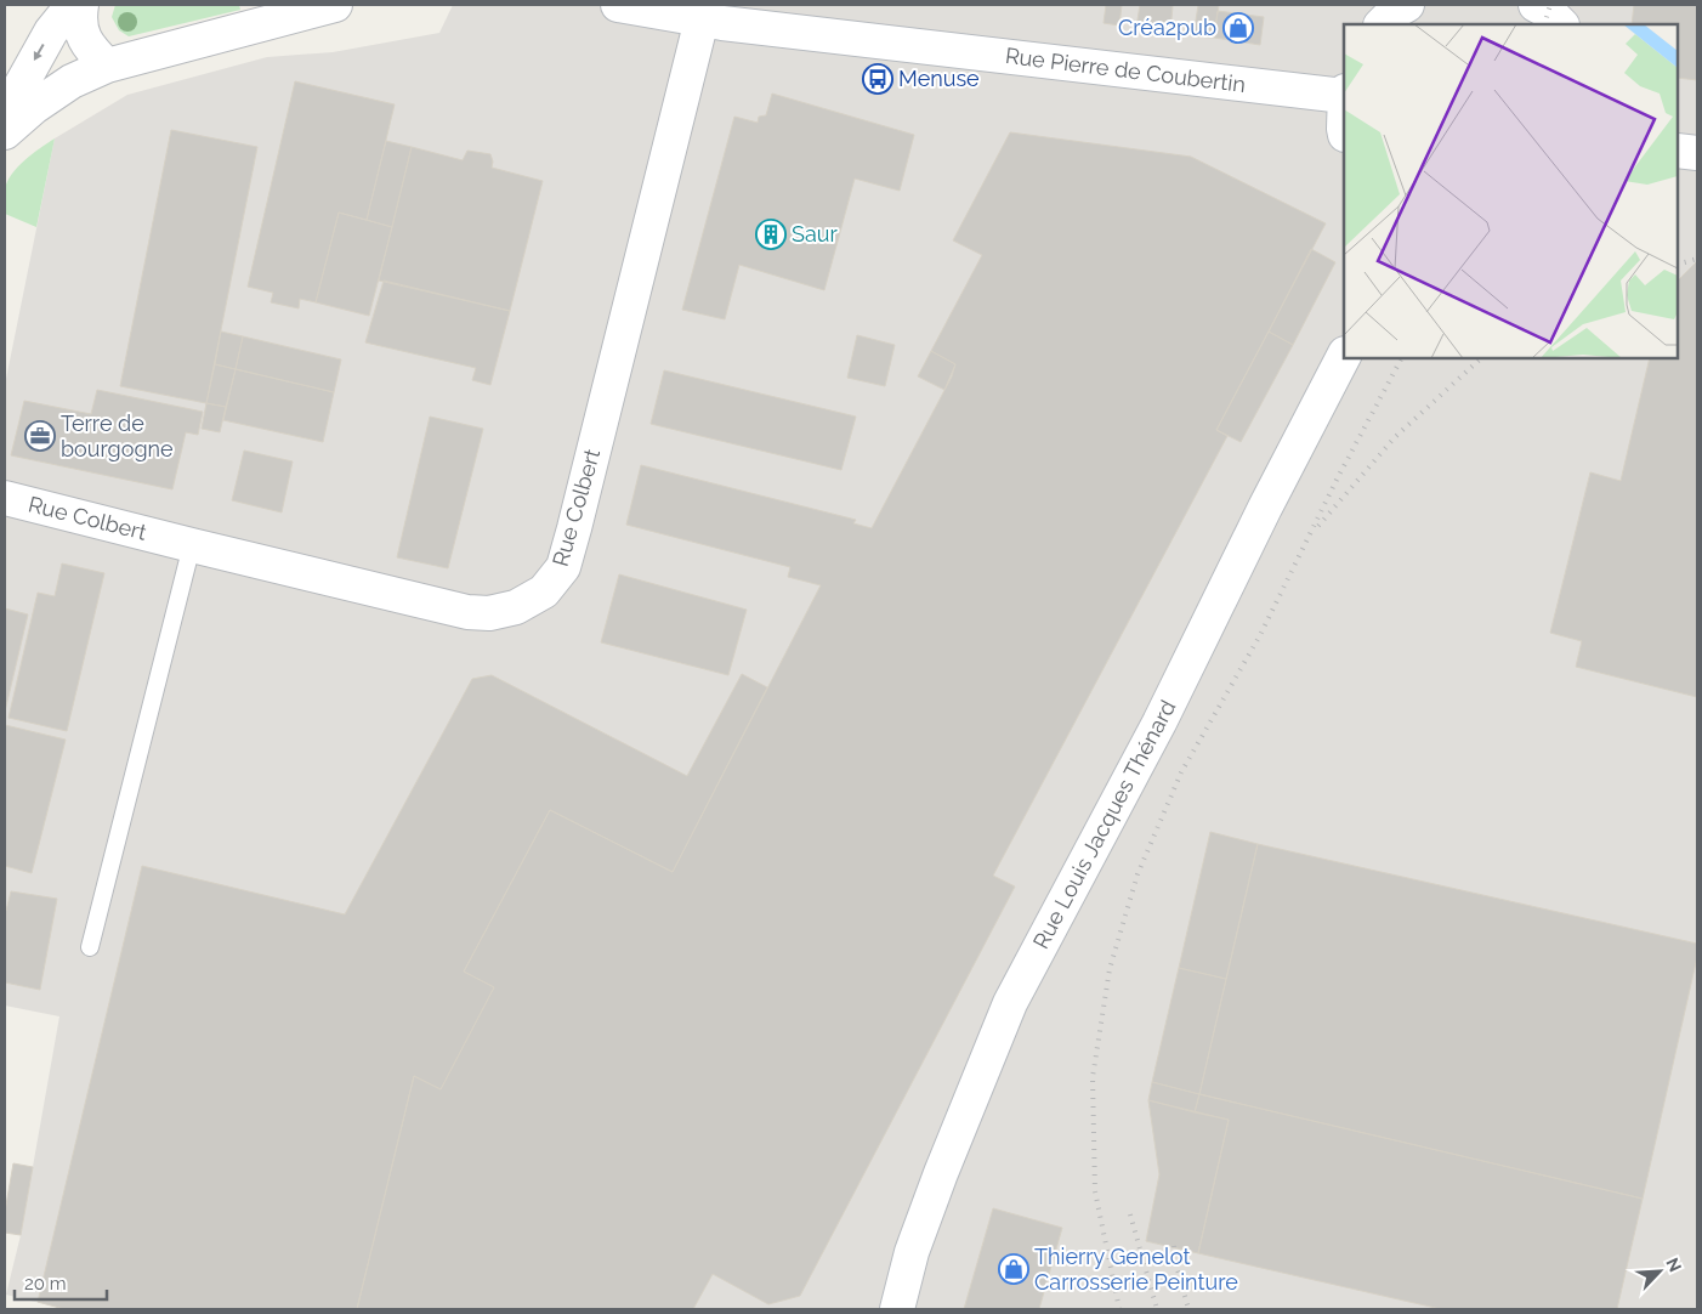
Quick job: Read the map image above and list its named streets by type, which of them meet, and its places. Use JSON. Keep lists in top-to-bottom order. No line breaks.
{"streets":{"main road":["Rue Pierre de Coubertin","Rue Colbert","Rue Louis Jacques Thénard"]},"crossings":[["Rue Pierre de Coubertin","Rue Colbert"]],"places":{"shop":["Créa2pub","Thierry Genelot Carrosserie Peinture"],"bus stop":["Menuse"],"building":["Saur"],"office":["Terre de bourgogne"]},"scale_bar":"20 m","north":"top right"}
